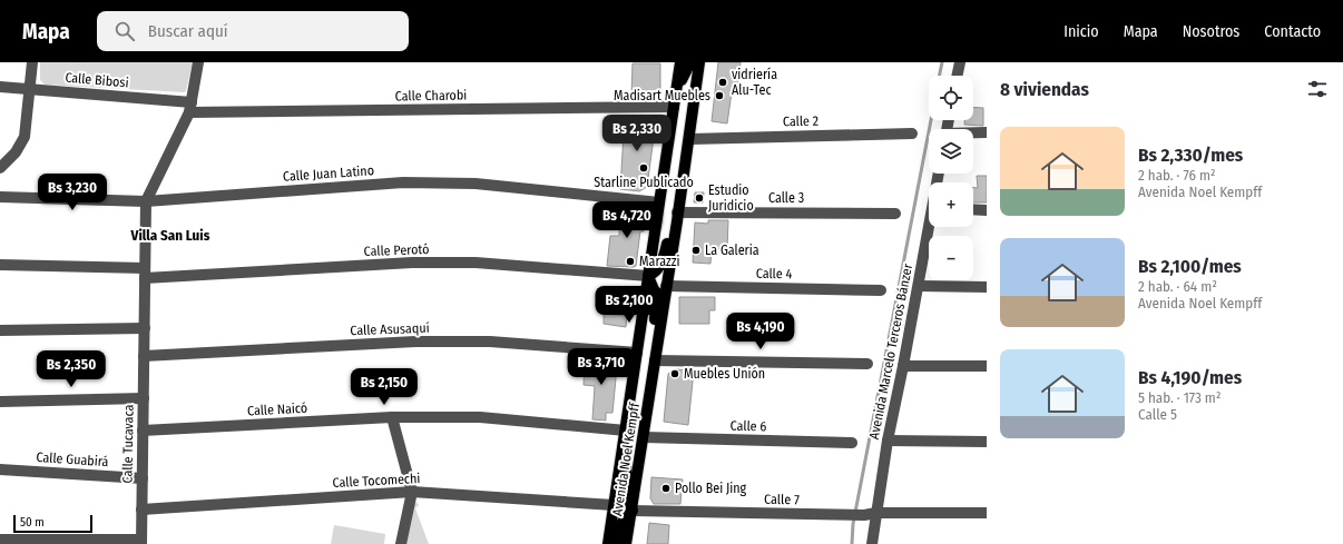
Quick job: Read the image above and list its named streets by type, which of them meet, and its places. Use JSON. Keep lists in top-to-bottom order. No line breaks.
{"streets":{"main road":["Avenida Noel Kempff"],"street":["Calle Bibosi","Calle Charobi","Calle 2","Calle Juan Latino","Calle 3","Calle Perotó","Calle 4","Calle Asusaquí","Avenida Marcelo Terceros Bánzer","Calle Naicó","Calle 6","Calle Tucavaca","Calle Guabirá","Calle Tocomechi","Calle 7"]},"crossings":[["Calle Bibosi","Calle Charobi"],["Calle Bibosi","Calle Tucavaca"],["Calle Charobi","Calle Tucavaca"],["Calle Charobi","Avenida Noel Kempff"],["Calle 2","Avenida Noel Kempff"],["Calle Juan Latino","Calle Tucavaca"],["Calle Juan Latino","Avenida Noel Kempff"],["Calle 3","Avenida Noel Kempff"],["Calle Perotó","Calle Tucavaca"],["Calle Perotó","Avenida Noel Kempff"],["Calle 4","Avenida Noel Kempff"],["Calle Asusaquí","Calle Tucavaca"],["Calle Asusaquí","Avenida Noel Kempff"],["Avenida Marcelo Terceros Bánzer","Calle 7"],["Calle Naicó","Calle Tucavaca"],["Calle Naicó","Avenida Noel Kempff"],["Calle 6","Avenida Noel Kempff"],["Calle Tucavaca","Calle Guabirá"],["Calle Tucavaca","Calle Tocomechi"],["Avenida Noel Kempff","Calle Tocomechi"],["Avenida Noel Kempff","Calle 7"]],"districts":["Villa San Luis"],"places":["vidriería Alu-Tec","Madisart Muebles","Starline Publicado","Estudio Juridicio","La Galeria","Marazzi","Muebles Unión","Pollo Bei Jing"],"scale_bar":"50 m","page":{"header":"Mapa","search":"Buscar aquí","nav":["Inicio","Mapa","Nosotros","Contacto"],"heading":"8 viviendas","map_buttons":["+","−"],"price":["Bs 2,330","Bs 3,230","Bs 4,720","Bs 2,100","Bs 4,190","Bs 3,710","Bs 2,350","Bs 2,150"],"list":[{"name":"Bs 2,330/mes","note":"2 hab. · 76 m² · Avenida Noel Kempff"},{"name":"Bs 2,100/mes","note":"2 hab. · 64 m² · Avenida Noel Kempff"},{"name":"Bs 4,190/mes","note":"5 hab. · 173 m² · Calle 5"}],"scale":"50 m"}}
